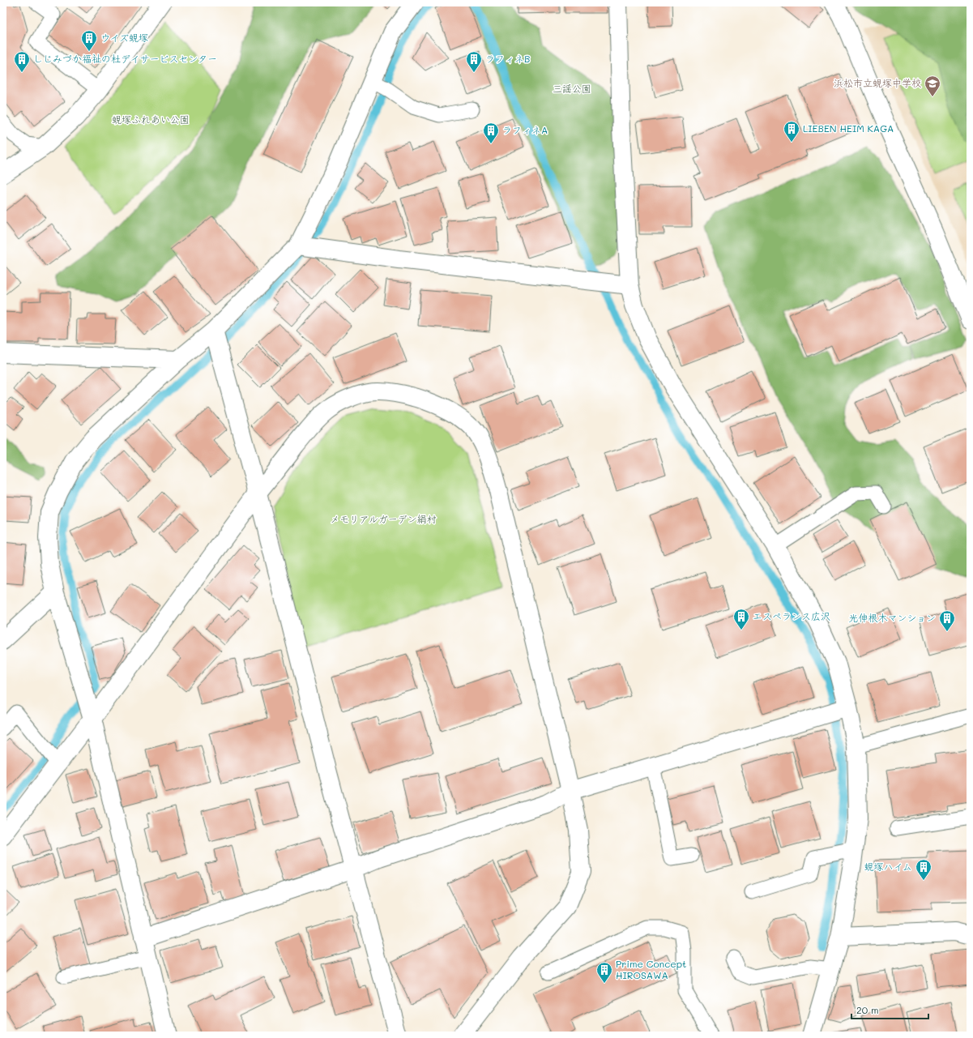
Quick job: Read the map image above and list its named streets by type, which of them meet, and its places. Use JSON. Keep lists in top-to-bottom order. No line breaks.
{"parks":["三謡公園","蜆塚ふれあい公園","メモリアルガーデン絹村"],"places":{"building":["ウイズ蜆塚","しじみづか福祉の杜デイサービスセンター","ラフィネB","LIEBEN HEIM KAGA","ラフィネA","エスペランス広沢","光伸根木マンション","蜆塚ハイム","Prime Concept HIROSAWA"],"school or university":["浜松市立蜆塚中学校"]},"scale_bar":"20 m"}
